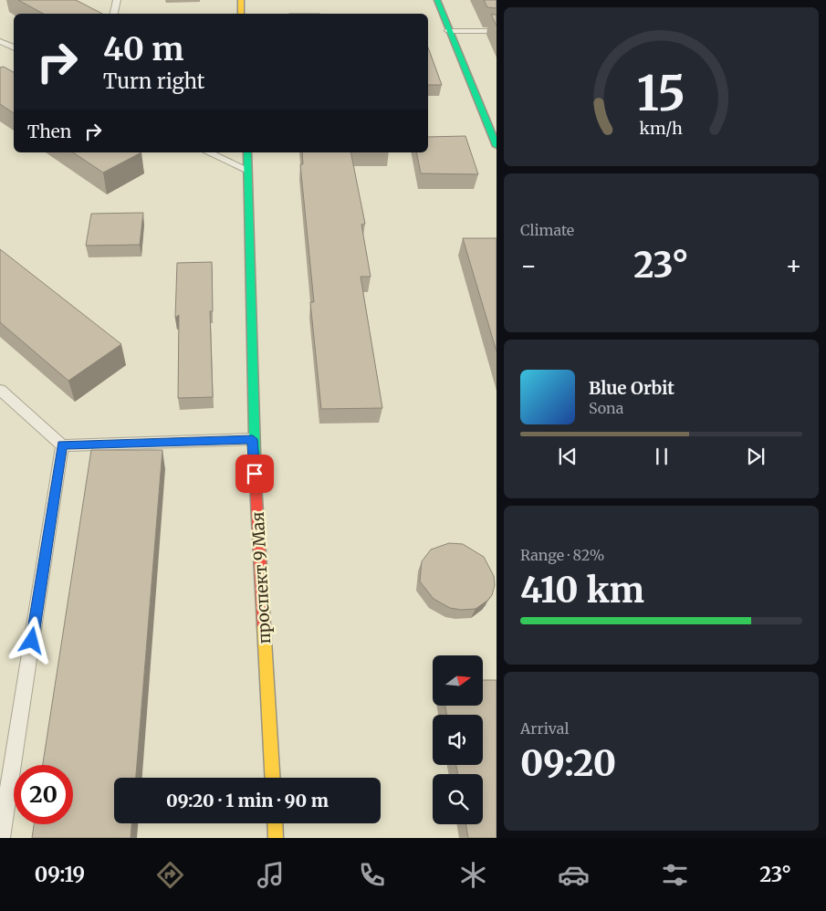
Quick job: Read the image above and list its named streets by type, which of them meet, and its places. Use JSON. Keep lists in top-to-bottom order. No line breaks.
{"streets":{"street":["проспект 9 Мая"]},"north":"right","page":{"turn":["40 m","Turn right"],"then":"Then","tile":["Climate",["Range · 82%","410 km"],["Arrival","09:20"]],"heat":["−","23°","+"],"song":["Blue Orbit","Sona"],"limit":"20","trip":"09:20 · 1 min · 90 m","tabs":["09:19","23°"],"gauge":["15","km/h"]}}
